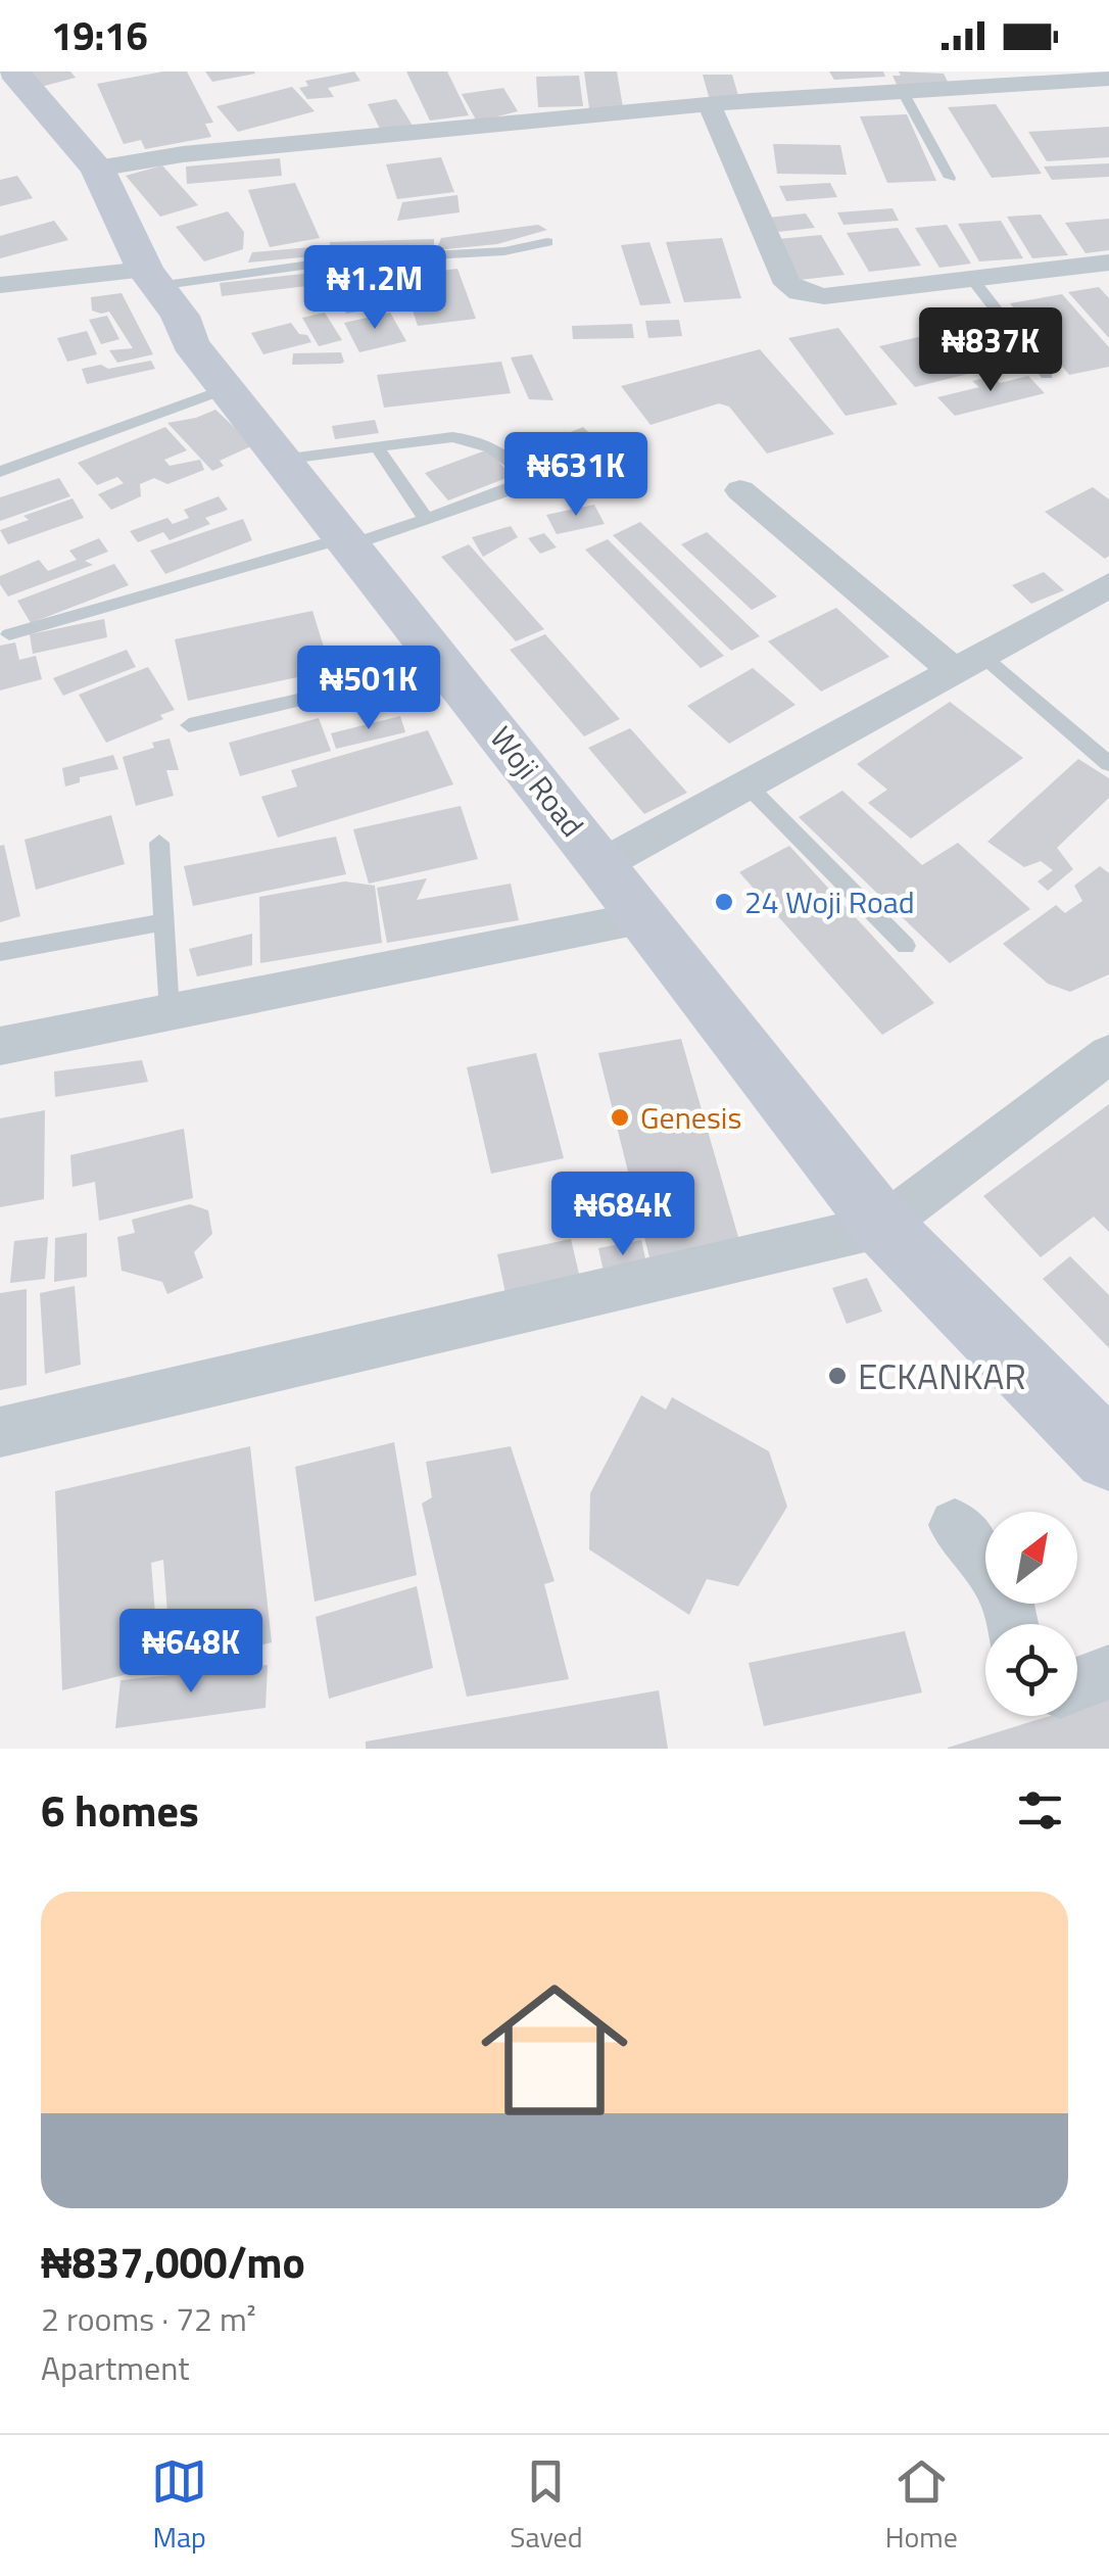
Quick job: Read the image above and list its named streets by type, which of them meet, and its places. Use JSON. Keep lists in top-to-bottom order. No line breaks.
{"streets":{"main road":["Woji Road"]},"places":["24 Woji Road","Genesis","ECKANKAR"],"north":"top right","page":{"status":"19:16","price":["₦1.2M","₦837K","₦631K","₦501K","₦684K","₦648K"],"heading":"6 homes","list":[{"name":"₦837,000/mo","note":"2 rooms · 72 m² · Apartment"}],"tabs":["Map","Saved","Home"]}}
